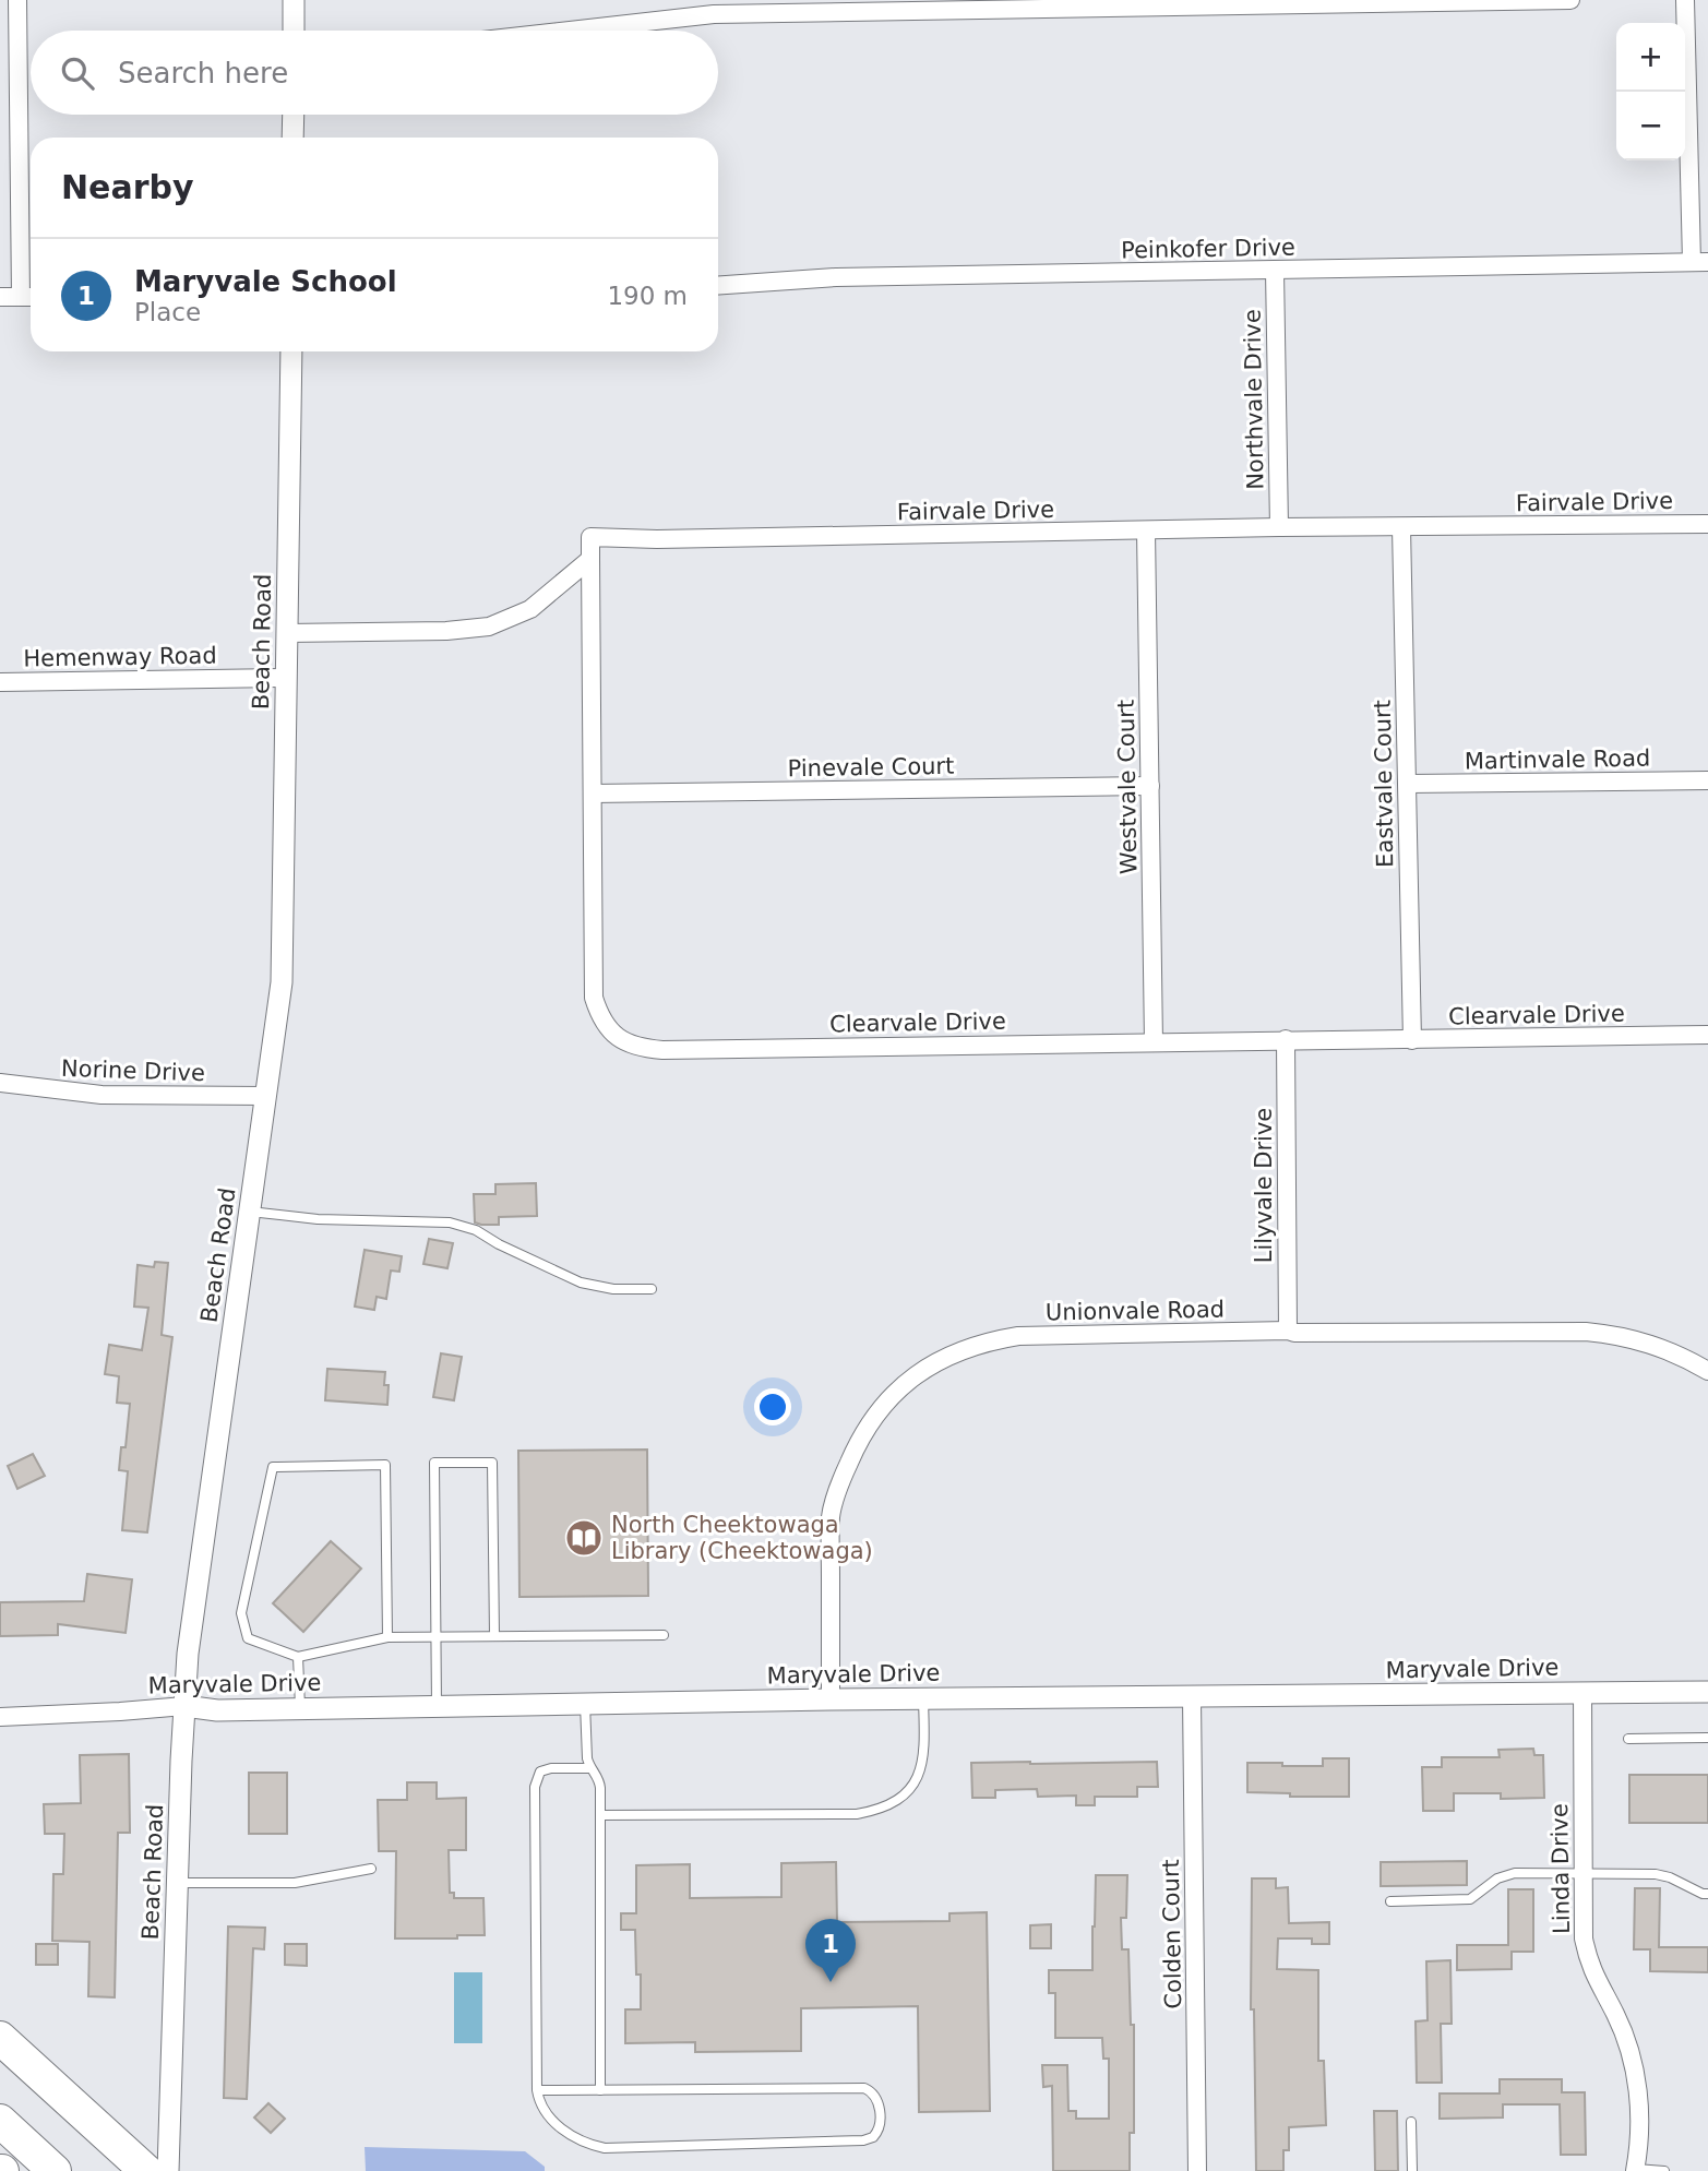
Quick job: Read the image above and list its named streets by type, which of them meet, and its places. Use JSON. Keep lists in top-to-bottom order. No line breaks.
{"streets":{"street":["Peinkofer Drive","Northvale Drive","Fairvale Drive","Beach Road","Hemenway Road","Martinvale Road","Pinevale Court","Eastvale Court","Westvale Court","Clearvale Drive","Norine Drive","Lilyvale Drive","Unionvale Road","Maryvale Drive","Linda Drive","Colden Court"]},"crossings":[["Peinkofer Drive","Northvale Drive"],["Northvale Drive","Fairvale Drive"],["Fairvale Drive","Beach Road"],["Fairvale Drive","Eastvale Court"],["Fairvale Drive","Westvale Court"],["Fairvale Drive","Clearvale Drive"],["Beach Road","Hemenway Road"],["Beach Road","Norine Drive"],["Beach Road","Maryvale Drive"],["Martinvale Road","Eastvale Court"],["Pinevale Court","Westvale Court"],["Pinevale Court","Clearvale Drive"],["Eastvale Court","Clearvale Drive"],["Westvale Court","Clearvale Drive"],["Clearvale Drive","Lilyvale Drive"],["Lilyvale Drive","Unionvale Road"],["Unionvale Road","Maryvale Drive"],["Maryvale Drive","Linda Drive"],["Maryvale Drive","Colden Court"]],"places":{"library":["North Cheektowaga Library (Cheektowaga)"]},"page":{"map_buttons":["+","−"],"search":"Search here","heading":"Nearby","list":[{"mark":"1","name":"Maryvale School","note":"Place","value":"190 m"}],"pins":"1"}}
